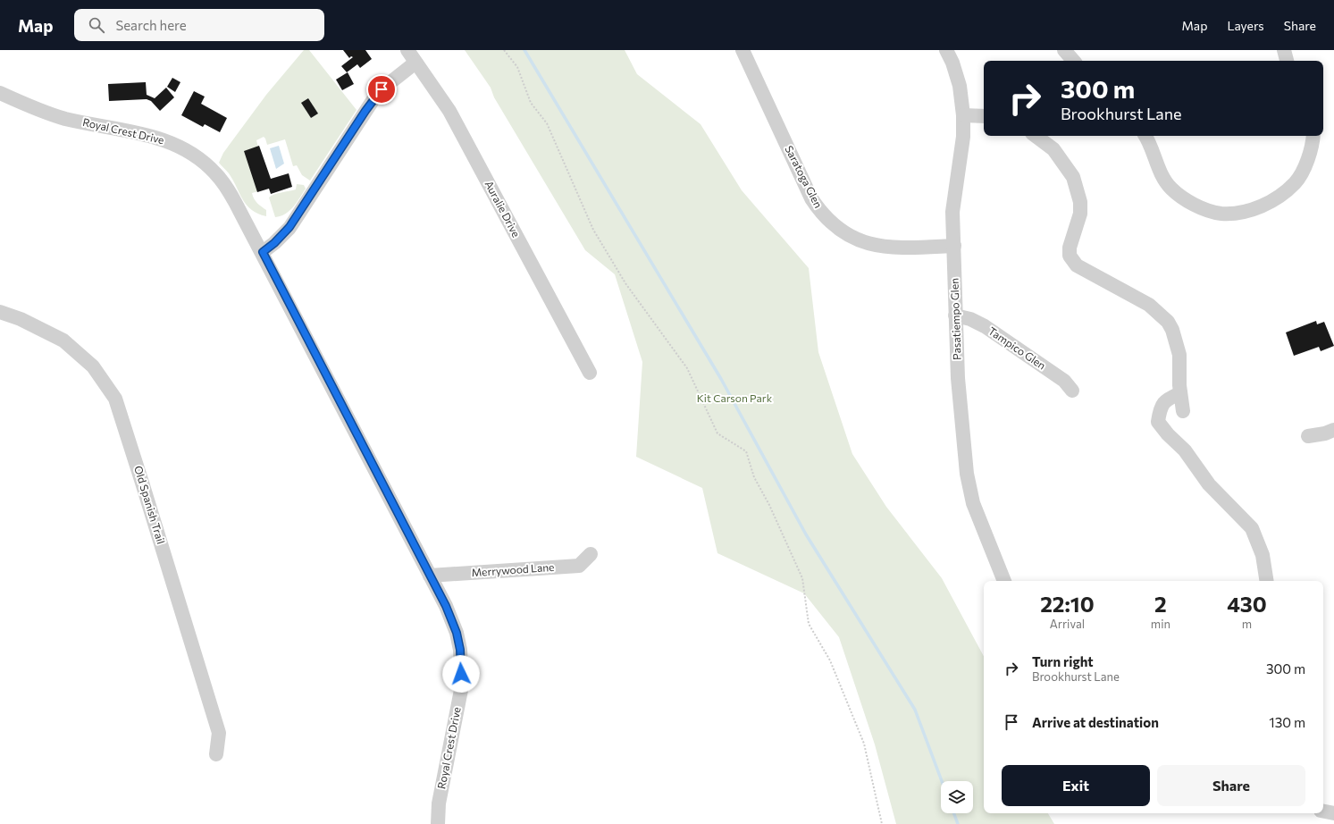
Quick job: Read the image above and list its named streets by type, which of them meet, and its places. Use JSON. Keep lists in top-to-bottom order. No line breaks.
{"streets":{"street":["Royal Crest Drive","Saratoga Glen","Auralie Drive","Pasatiempo Glen","Tampico Glen","Old Spanish Trail","Merrywood Lane"]},"crossings":[["Royal Crest Drive","Merrywood Lane"],["Saratoga Glen","Pasatiempo Glen"],["Pasatiempo Glen","Tampico Glen"]],"parks":["Kit Carson Park"],"page":{"header":"Map","search":"Search here","nav":["Map","Layers","Share"],"turn":["300 m","Brookhurst Lane"],"eta":["22:10","Arrival","2","min","430","m"],"list":[{"name":"Turn right","note":"Brookhurst Lane","value":"300 m"},{"name":"Arrive at destination","value":"130 m"}],"buttons":["Exit","Share"]}}
